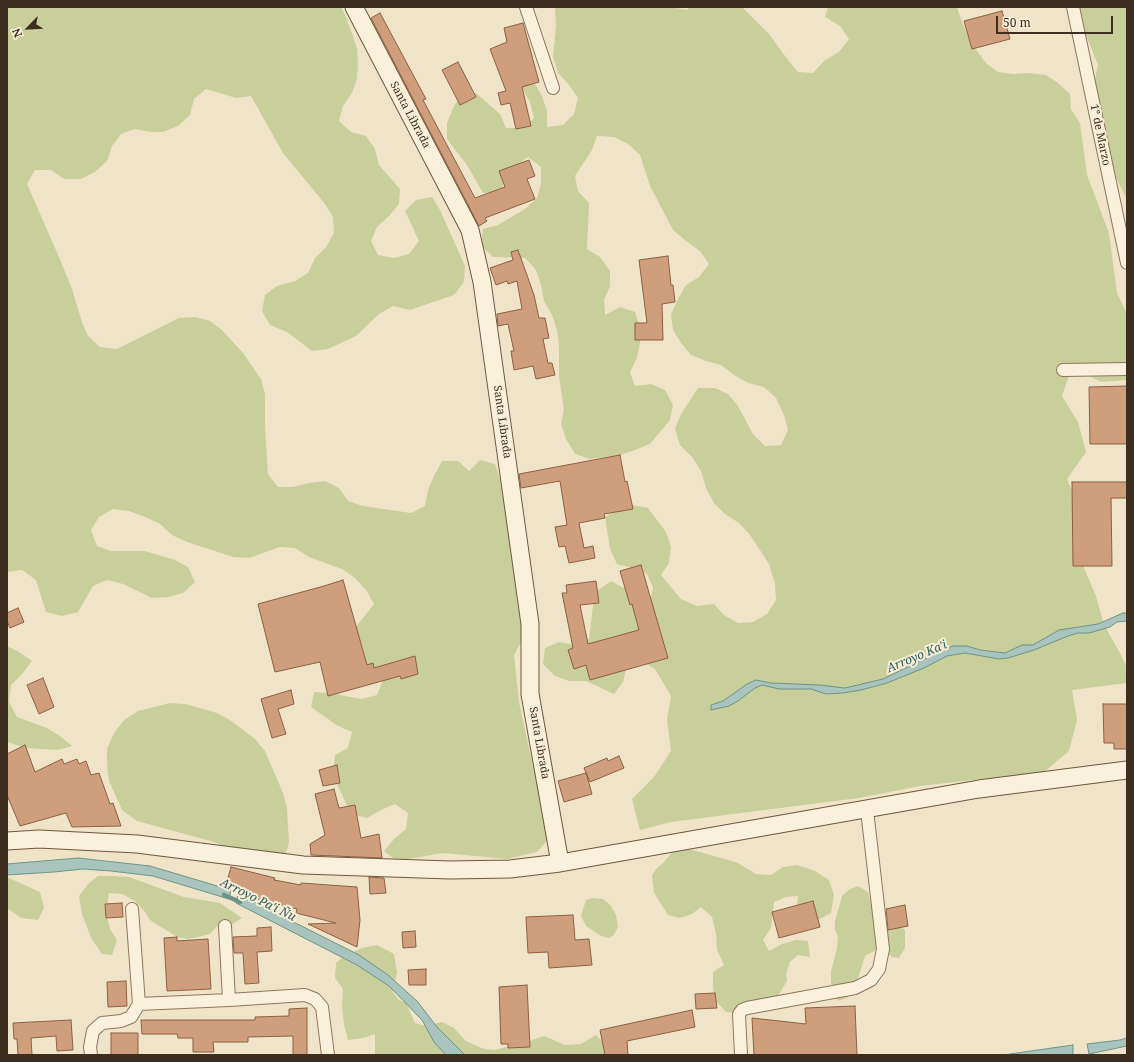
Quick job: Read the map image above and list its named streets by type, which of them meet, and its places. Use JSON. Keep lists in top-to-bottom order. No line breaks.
{"streets":{"main road":["Santa Librada"],"street":["1° de Marzo"]},"water":["Arroyo Ka'i","Arroyo Pa'i Ñu"],"scale_bar":"50 m","north":"bottom left"}
